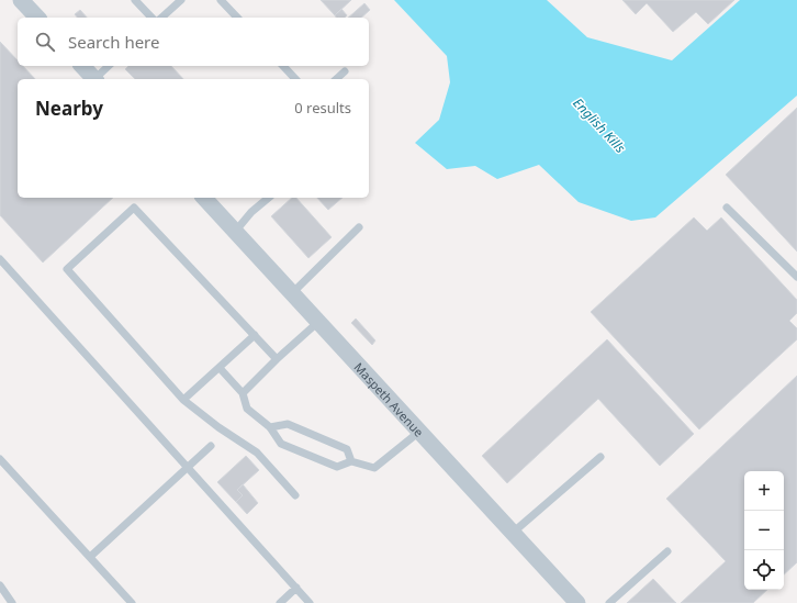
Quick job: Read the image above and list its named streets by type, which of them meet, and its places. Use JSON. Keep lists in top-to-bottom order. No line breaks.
{"streets":{"street":["Maspeth Avenue"]},"water":["English Kills"],"page":{"search":"Search here","heading":["Nearby","0 results"],"map_buttons":["+","−"]}}
